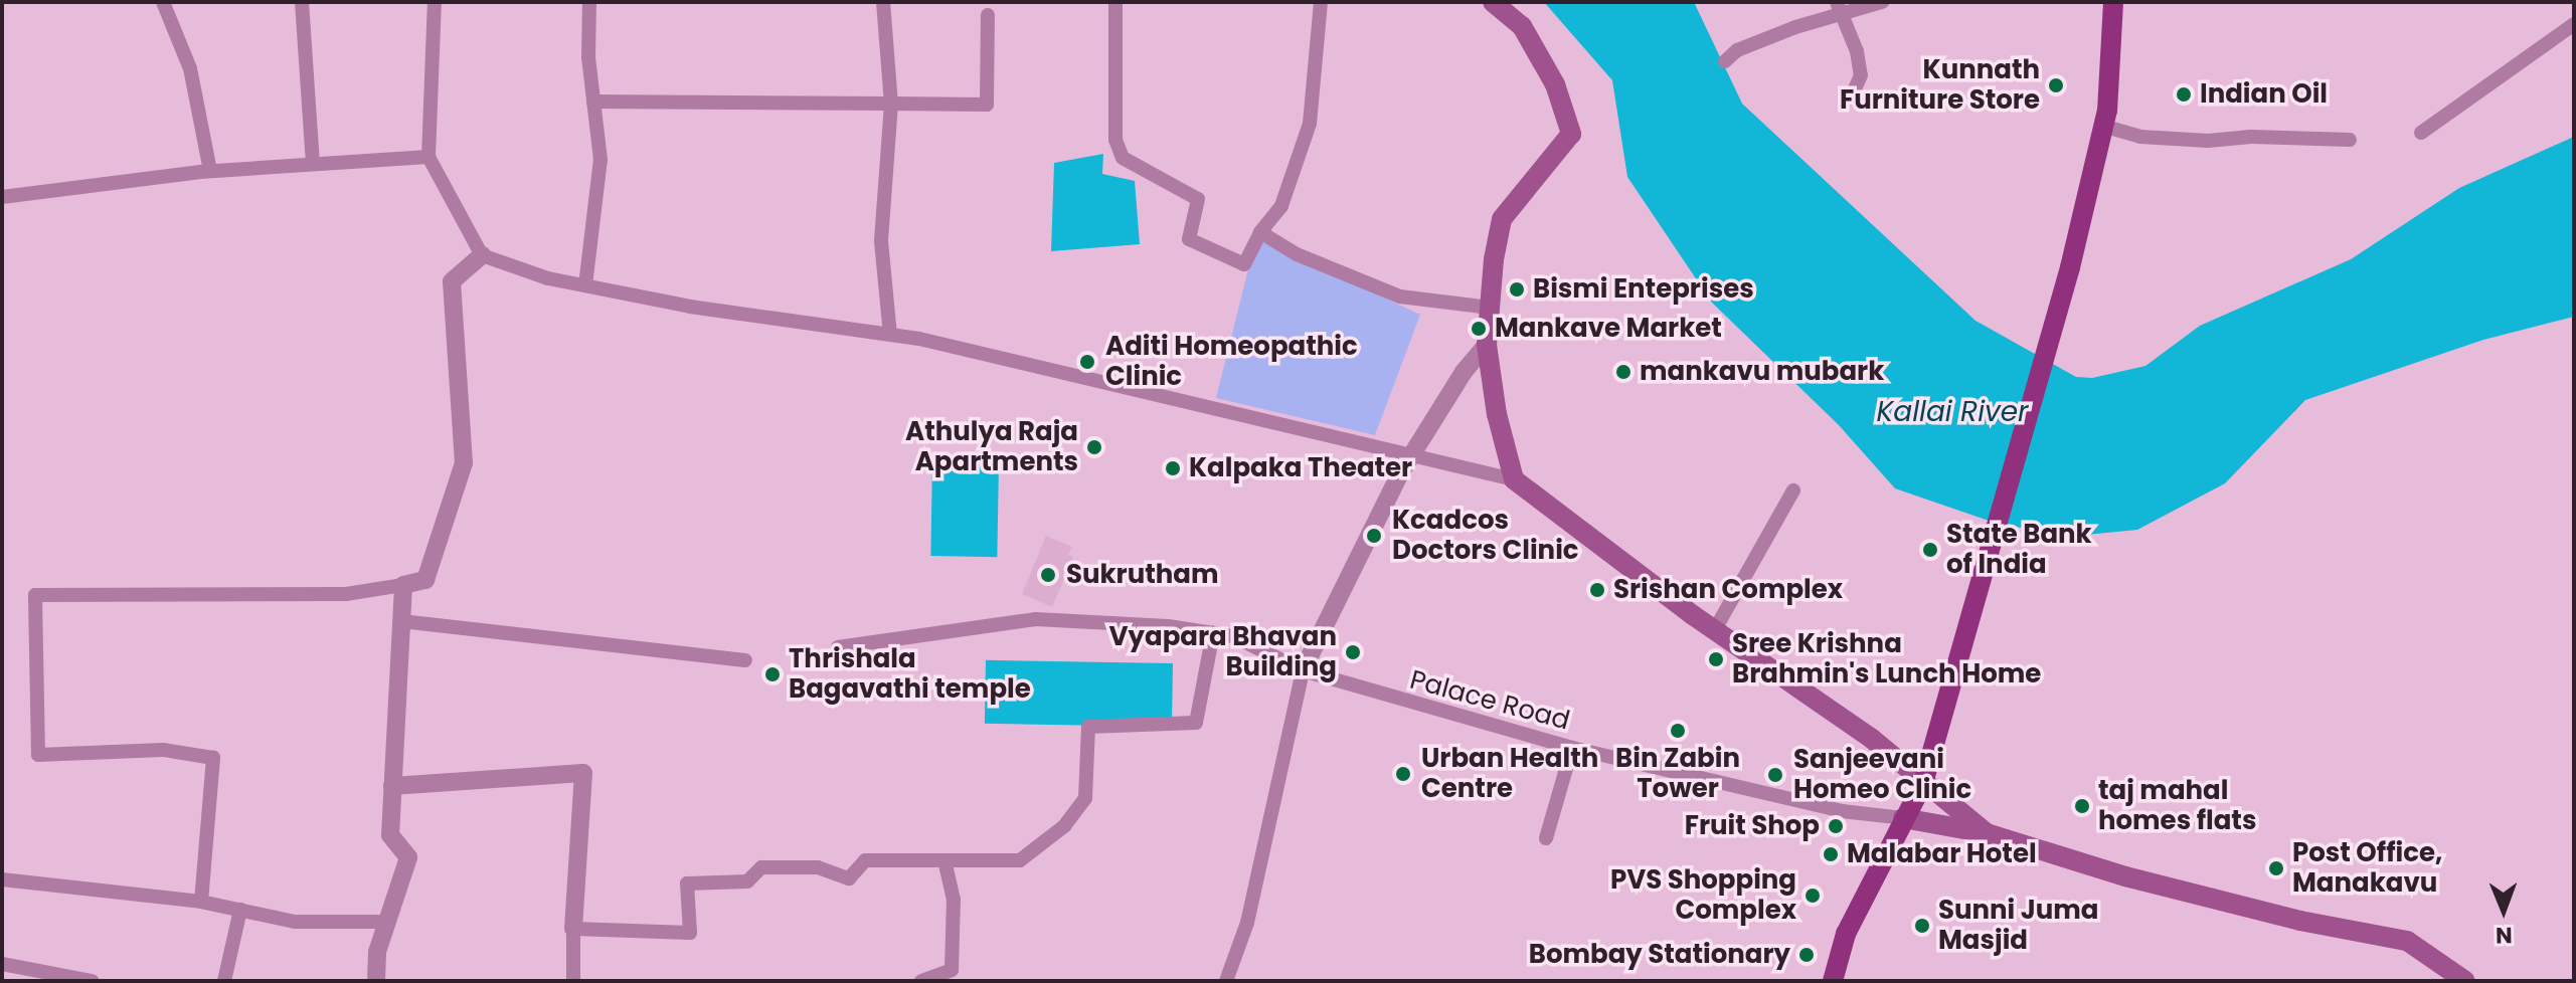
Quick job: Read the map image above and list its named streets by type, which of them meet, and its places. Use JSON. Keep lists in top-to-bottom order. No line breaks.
{"streets":{"street":["Palace Road"]},"water":["Kallai River"],"places":["Kunnath Furniture Store","Indian Oil","Bismi Enteprises","Mankave Market","Aditi Homeopathic Clinic","mankavu mubark","Athulya Raja Apartments","Kalpaka Theater","Kcadcos Doctors Clinic","State Bank of India","Sukrutham","Srishan Complex","Vyapara Bhavan Building","Sree Krishna Brahmin's Lunch Home","Thrishala Bagavathi temple","Bin Zabin Tower","Urban Health Centre","Sanjeevani Homeo Clinic","taj mahal homes flats","Fruit Shop","Malabar Hotel","Post Office, Manakavu","PVS Shopping Complex","Sunni Juma Masjid","Bombay Stationary"],"north":"bottom"}
